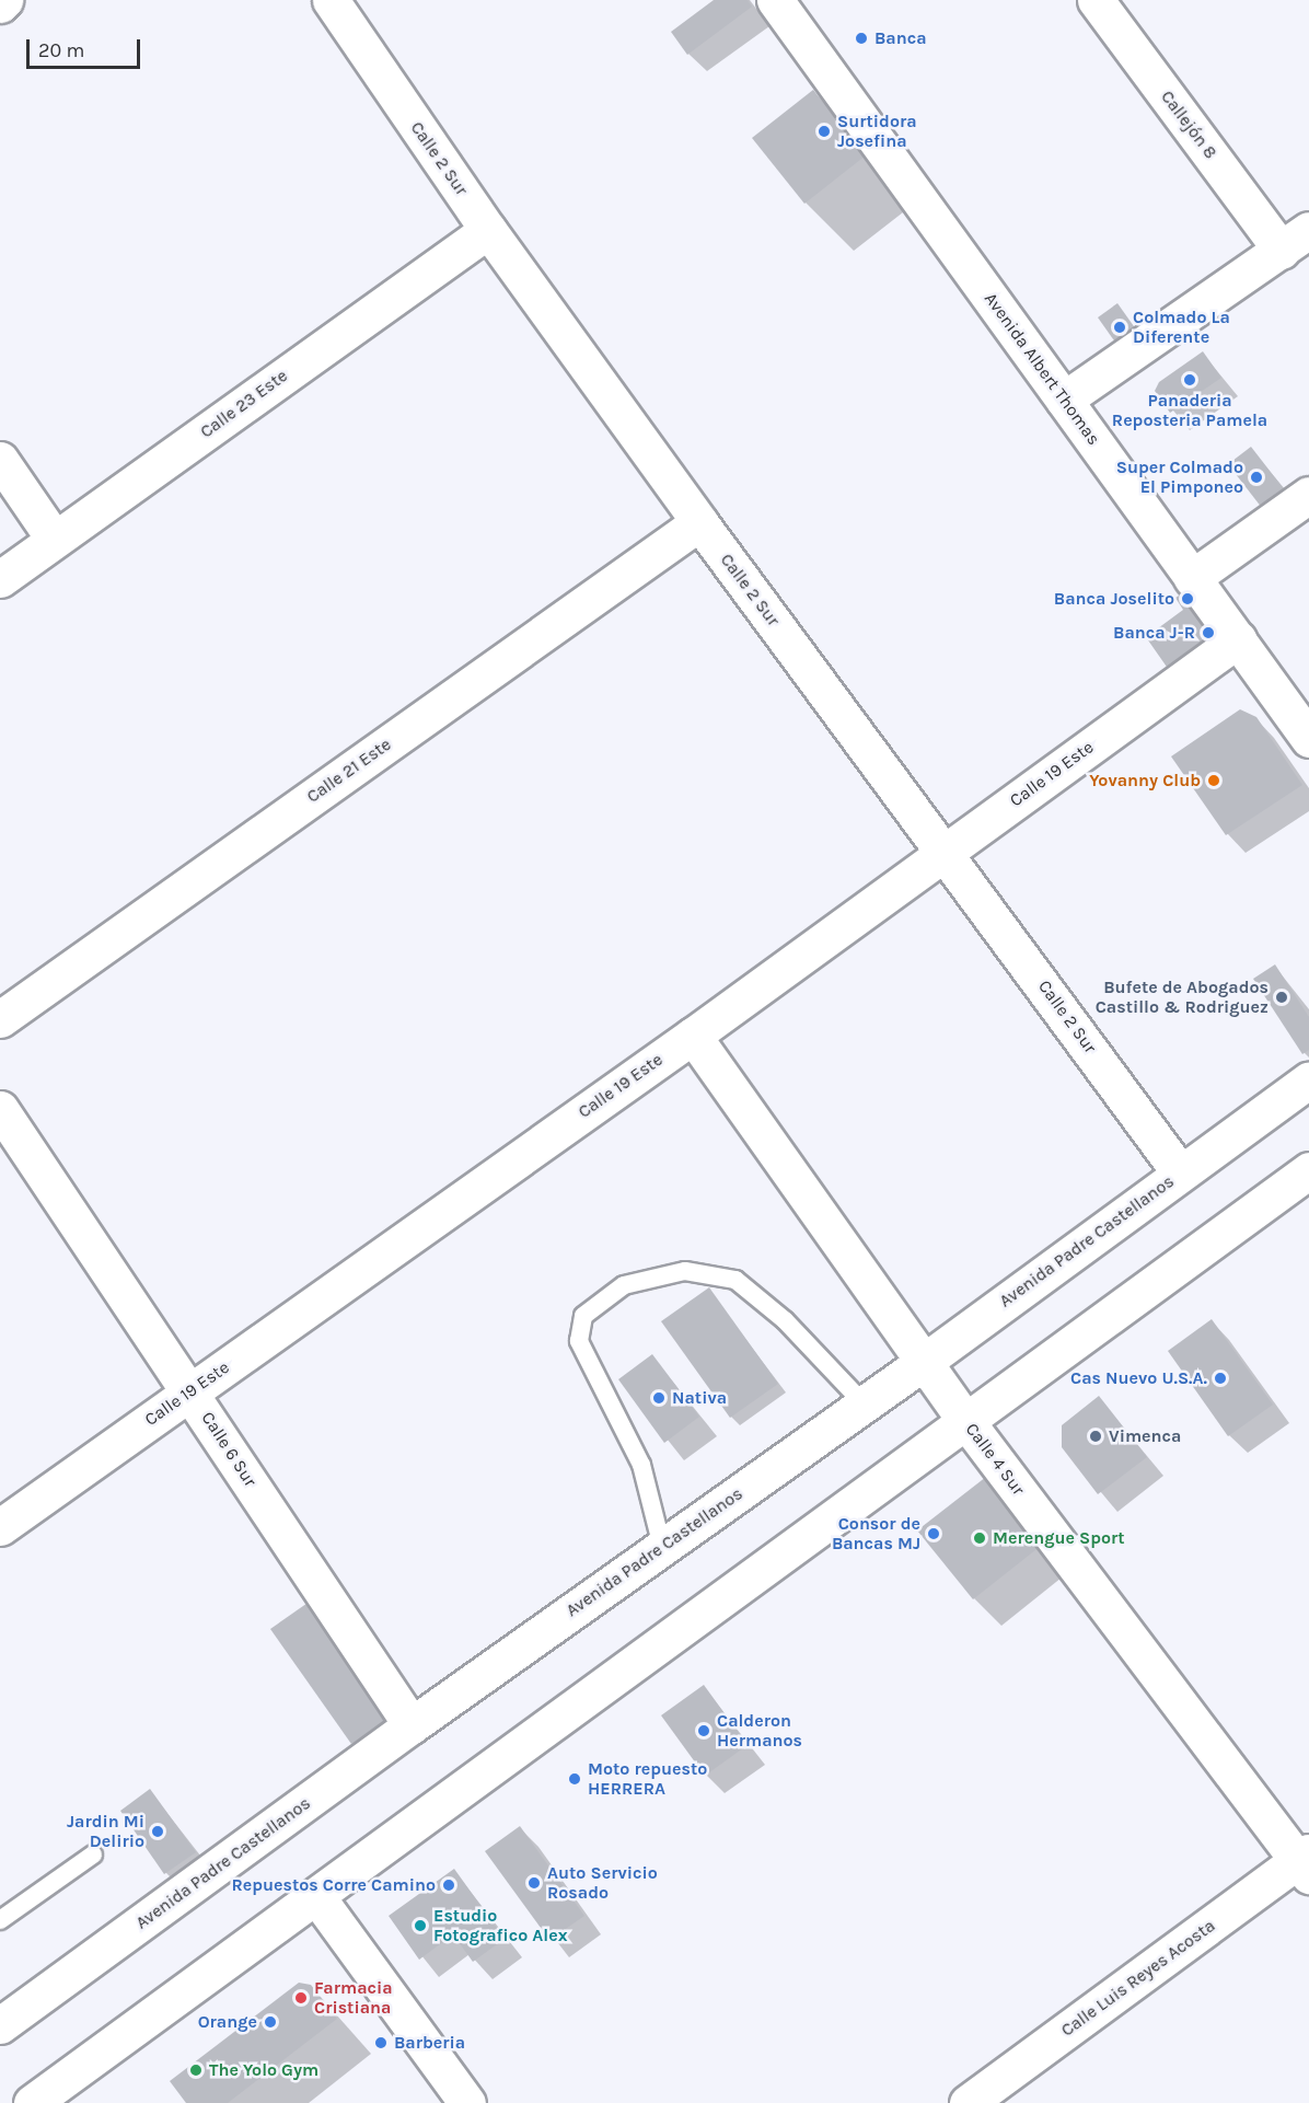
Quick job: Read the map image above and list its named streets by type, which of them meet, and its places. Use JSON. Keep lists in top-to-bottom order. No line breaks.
{"streets":{"street":["Callejón 8","Calle 2 Sur","Avenida Albert Thomas","Calle 23 Este","Calle 21 Este","Calle 19 Este","Avenida Padre Castellanos","Calle 6 Sur","Calle 4 Sur","Calle Luis Reyes Acosta"]},"crossings":[["Calle 2 Sur","Calle 23 Este"],["Calle 2 Sur","Calle 21 Este"],["Calle 2 Sur","Calle 19 Este"],["Calle 2 Sur","Avenida Padre Castellanos"],["Avenida Albert Thomas","Calle 19 Este"],["Calle 19 Este","Calle 6 Sur"],["Calle 19 Este","Calle 4 Sur"],["Avenida Padre Castellanos","Calle 6 Sur"],["Avenida Padre Castellanos","Calle 4 Sur"],["Calle 4 Sur","Calle Luis Reyes Acosta"]],"places":["Banca","Surtidora Josefina","Colmado La Diferente","Panaderia Reposteria Pamela","Super Colmado El Pimponeo","Banca Joselito","Banca J-R","Yovanny Club","Bufete de Abogados Castillo & Rodriguez","Cas Nuevo U.S.A.","Nativa","Vimenca","Consor de Bancas MJ","Merengue Sport","Calderon Hermanos","Moto repuesto HERRERA","Jardin Mi Delirio","Auto Servicio Rosado","Repuestos Corre Camino","Estudio Fotografico Alex","Farmacia Cristiana","Orange","Barberia","The Yolo Gym"],"scale_bar":"20 m"}
